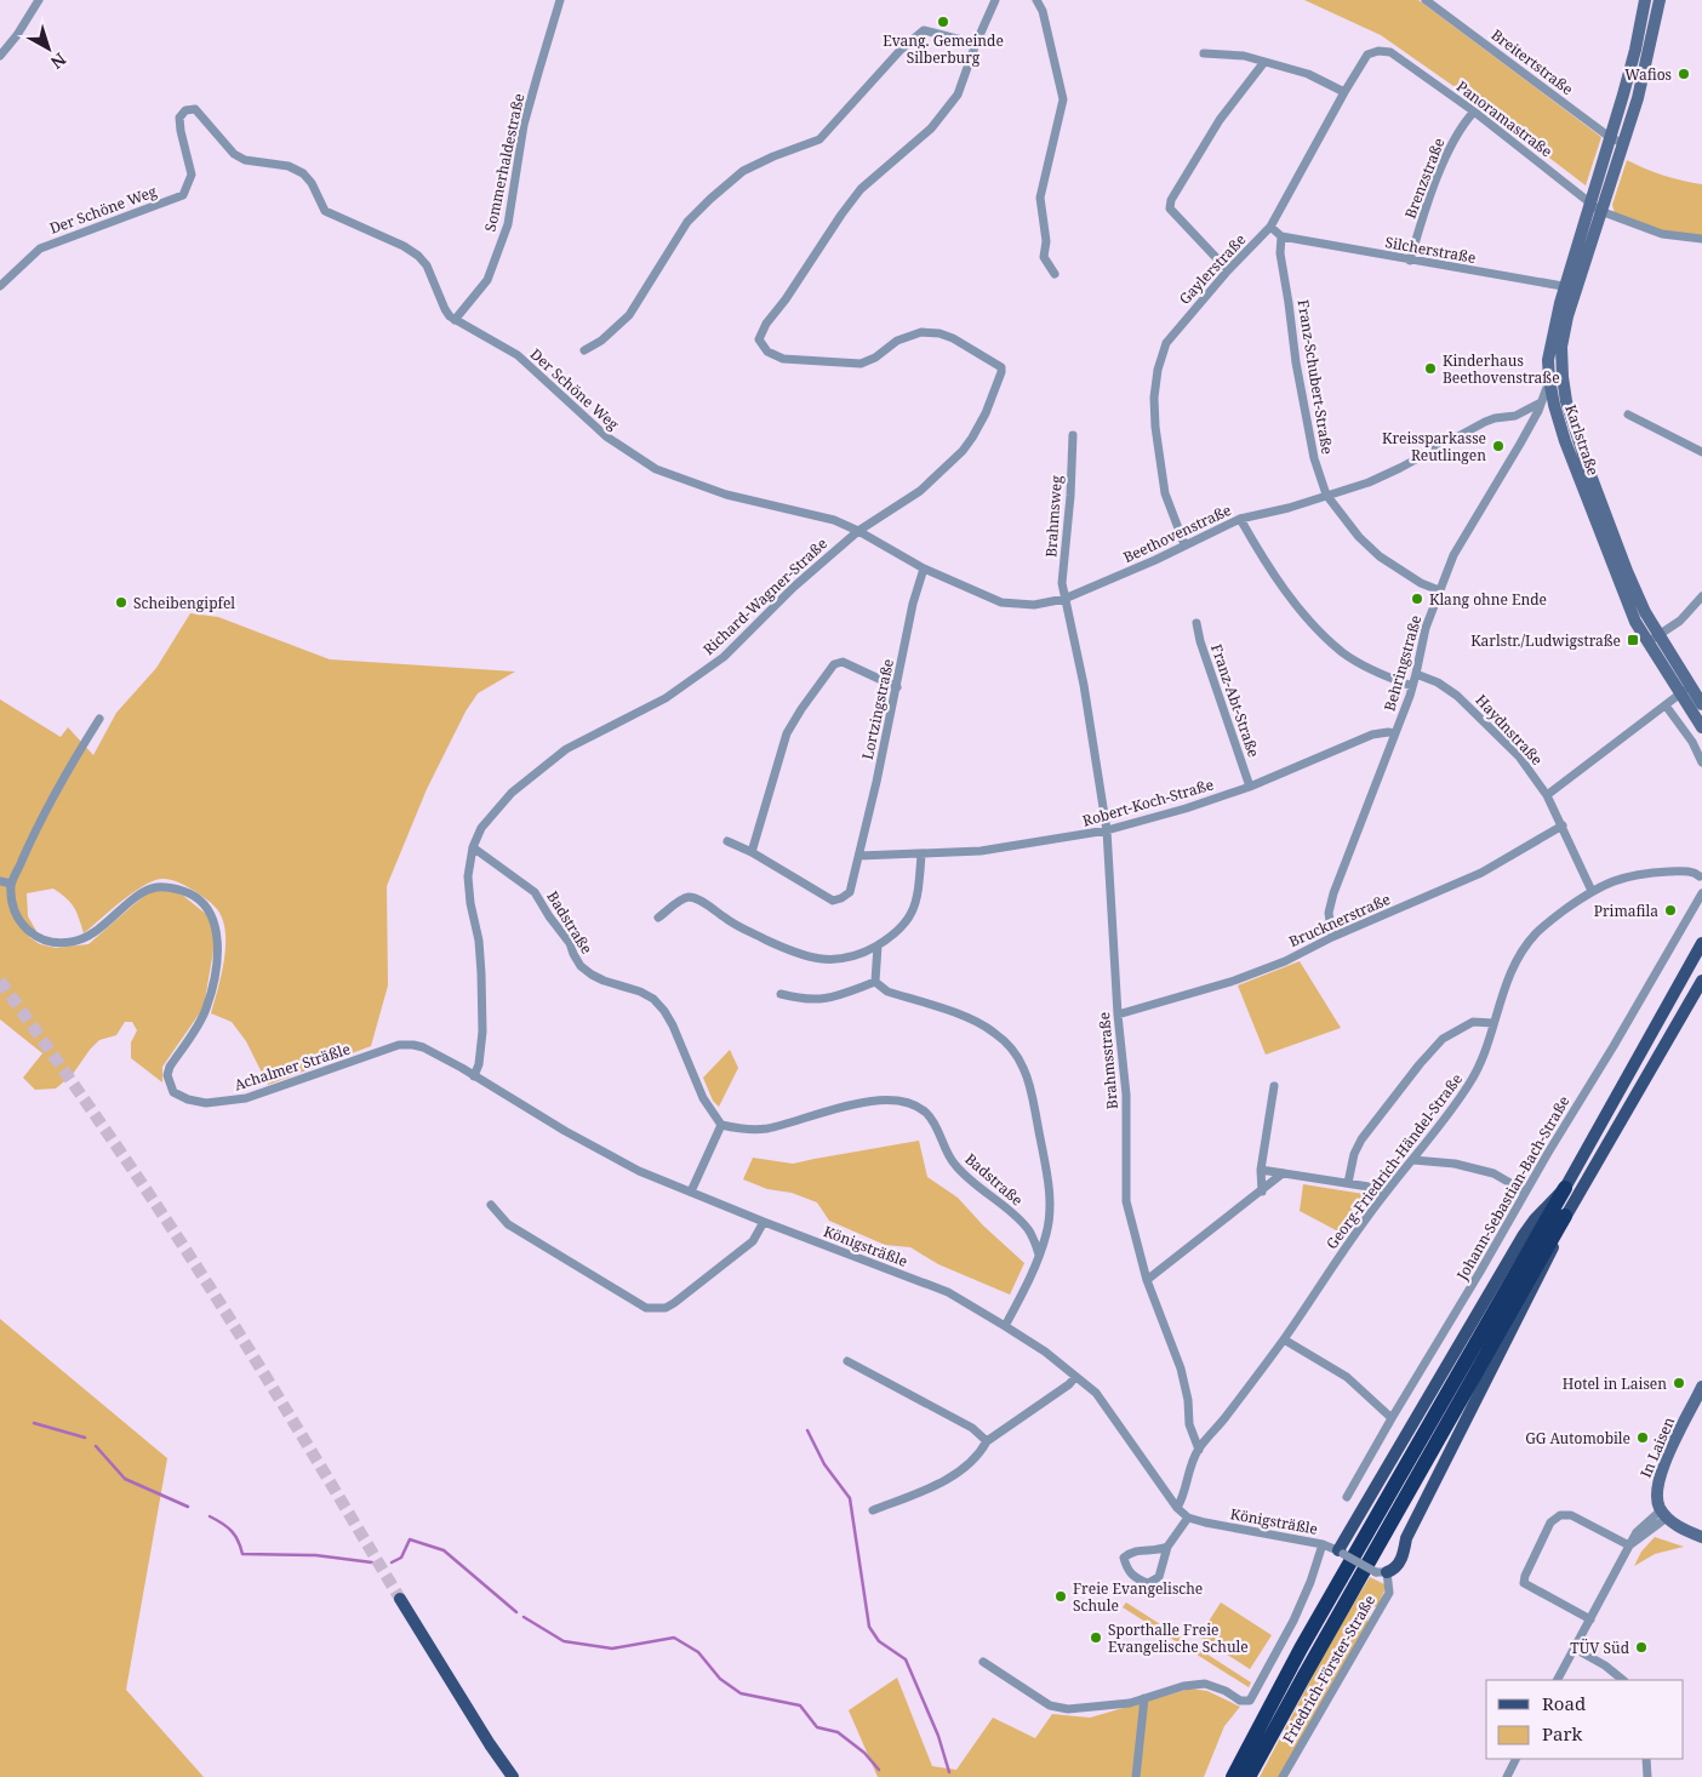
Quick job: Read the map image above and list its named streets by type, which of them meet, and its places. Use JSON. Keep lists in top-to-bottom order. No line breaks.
{"streets":{"main road":["Karlstraße","In Laisen"],"street":["Breitertstraße","Panoramastraße","Sommerhaldestraße","Brenzstraße","Der Schöne Weg","Silcherstraße","Gaylerstraße","Franz-Schubert-Straße","Brahmsweg","Beethovenstraße","Richard-Wagner-Straße","Behringstraße","Franz-Abt-Straße","Lortzingstraße","Haydnstraße","Robert-Koch-Straße","Brucknerstraße","Badstraße","Brahmsstraße","Achalmer Sträßle","Georg-Friedrich-Händel-Straße","Johann-Sebastian-Bach-Straße","Königsträßle","Friedrich-Förster-Straße"]},"crossings":[["Breitertstraße","Karlstraße"],["Panoramastraße","Brenzstraße"],["Panoramastraße","Gaylerstraße"],["Panoramastraße","Karlstraße"],["Sommerhaldestraße","Der Schöne Weg"],["Brenzstraße","Silcherstraße"],["Der Schöne Weg","Beethovenstraße"],["Der Schöne Weg","Richard-Wagner-Straße"],["Silcherstraße","Franz-Schubert-Straße"],["Silcherstraße","Karlstraße"],["Gaylerstraße","Beethovenstraße"],["Franz-Schubert-Straße","Beethovenstraße"],["Franz-Schubert-Straße","Behringstraße"],["Karlstraße","Beethovenstraße"],["Karlstraße","Behringstraße"],["Brahmsweg","Beethovenstraße"],["Brahmsweg","Brahmsstraße"],["Beethovenstraße","Richard-Wagner-Straße"],["Beethovenstraße","Behringstraße"],["Beethovenstraße","Lortzingstraße"],["Beethovenstraße","Brahmsstraße"],["Richard-Wagner-Straße","Badstraße"],["Richard-Wagner-Straße","Achalmer Sträßle"],["Richard-Wagner-Straße","Königsträßle"],["Behringstraße","Haydnstraße"],["Behringstraße","Robert-Koch-Straße"],["Behringstraße","Brucknerstraße"],["Franz-Abt-Straße","Robert-Koch-Straße"],["Lortzingstraße","Robert-Koch-Straße"],["Haydnstraße","Brucknerstraße"],["Haydnstraße","Georg-Friedrich-Händel-Straße"],["Robert-Koch-Straße","Brahmsstraße"],["Brucknerstraße","Brahmsstraße"],["Brahmsstraße","Georg-Friedrich-Händel-Straße"],["Achalmer Sträßle","Königsträßle"],["Königsträßle","Friedrich-Förster-Straße"]],"places":{"other":["Evang. Gemeinde Silberburg","Wafios","Kinderhaus Beethovenstraße","Kreissparkasse Reutlingen","Klang ohne Ende","Scheibengipfel","Primafila","Hotel in Laisen","GG Automobile","Freie Evangelische Schule","Sporthalle Freie Evangelische Schule","TÜV Süd"],"transit":["Karlstr./Ludwigstraße"]},"legend":["Road","Park"],"north":"bottom right"}
